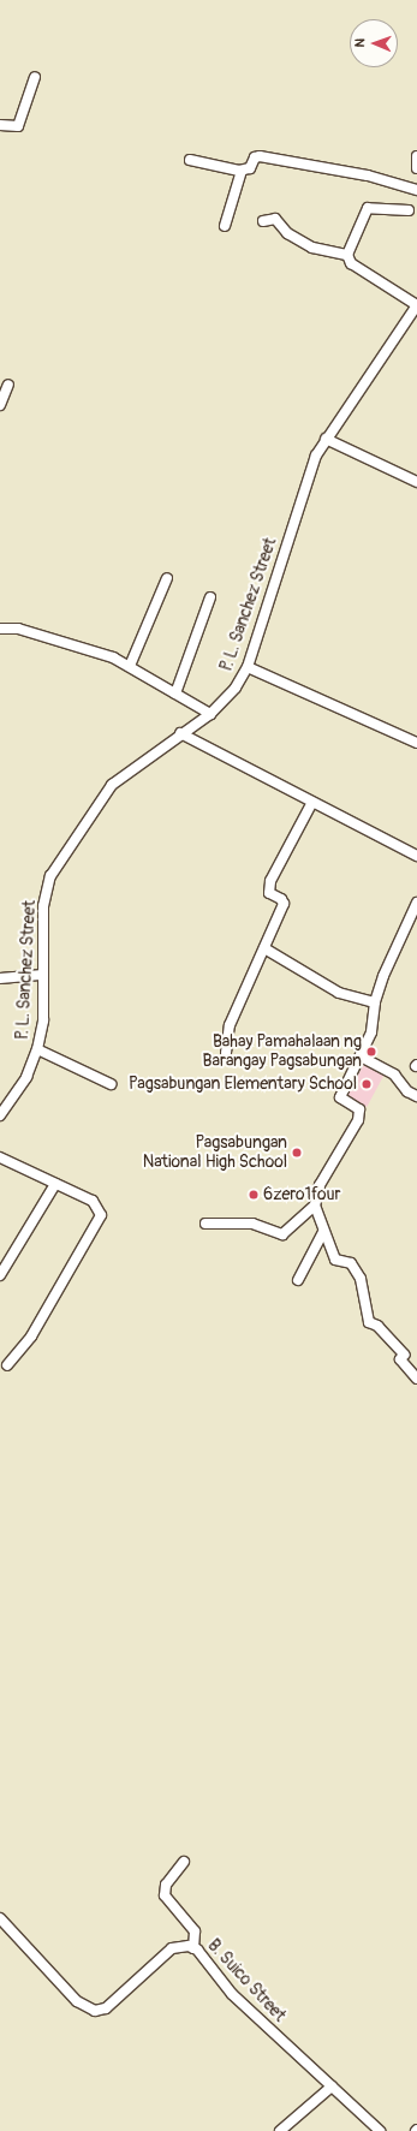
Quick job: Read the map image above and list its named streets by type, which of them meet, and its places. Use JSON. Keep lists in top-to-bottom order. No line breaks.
{"streets":{"street":["P. L. Sanchez Street","B. Suico Street"]},"places":["Bahay Pamahalaan ng Barangay Pagsabungan","Pagsabungan Elementary School","Pagsabungan National High School","6zero1four"],"north":"left"}
